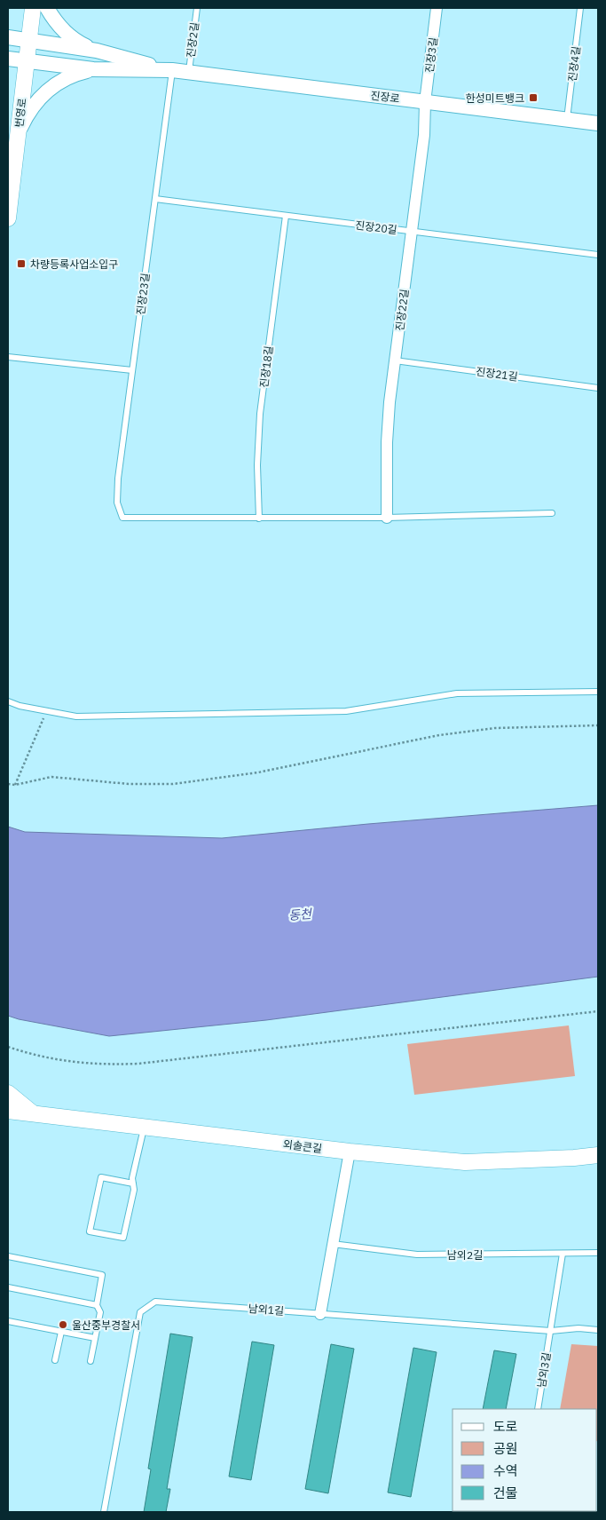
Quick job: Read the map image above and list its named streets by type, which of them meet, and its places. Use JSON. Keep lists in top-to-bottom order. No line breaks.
{"streets":{"main road":["번영로","외솔큰길"],"street":["진장3길","진장로","진장22길"],"lane":["진장2길","진장4길","진장20길","진장23길","진장18길","진장21길","남외2길","남외1길","남외3길"]},"crossings":[["진장2길","진장로"],["진장3길","진장로"],["진장3길","진장22길"],["진장4길","진장로"],["진장로","번영로"],["진장로","진장23길"],["진장로","진장22길"],["진장20길","진장23길"],["진장20길","진장22길"],["진장20길","진장18길"],["진장23길","진장18길"],["진장22길","진장21길"],["남외2길","남외3길"],["남외1길","남외3길"]],"water":["동천"],"places":{"transit":["한성미트뱅크","차량등록사업소입구"],"other":["울산중부경찰서"]},"legend":["도로","공원","수역","건물"]}
